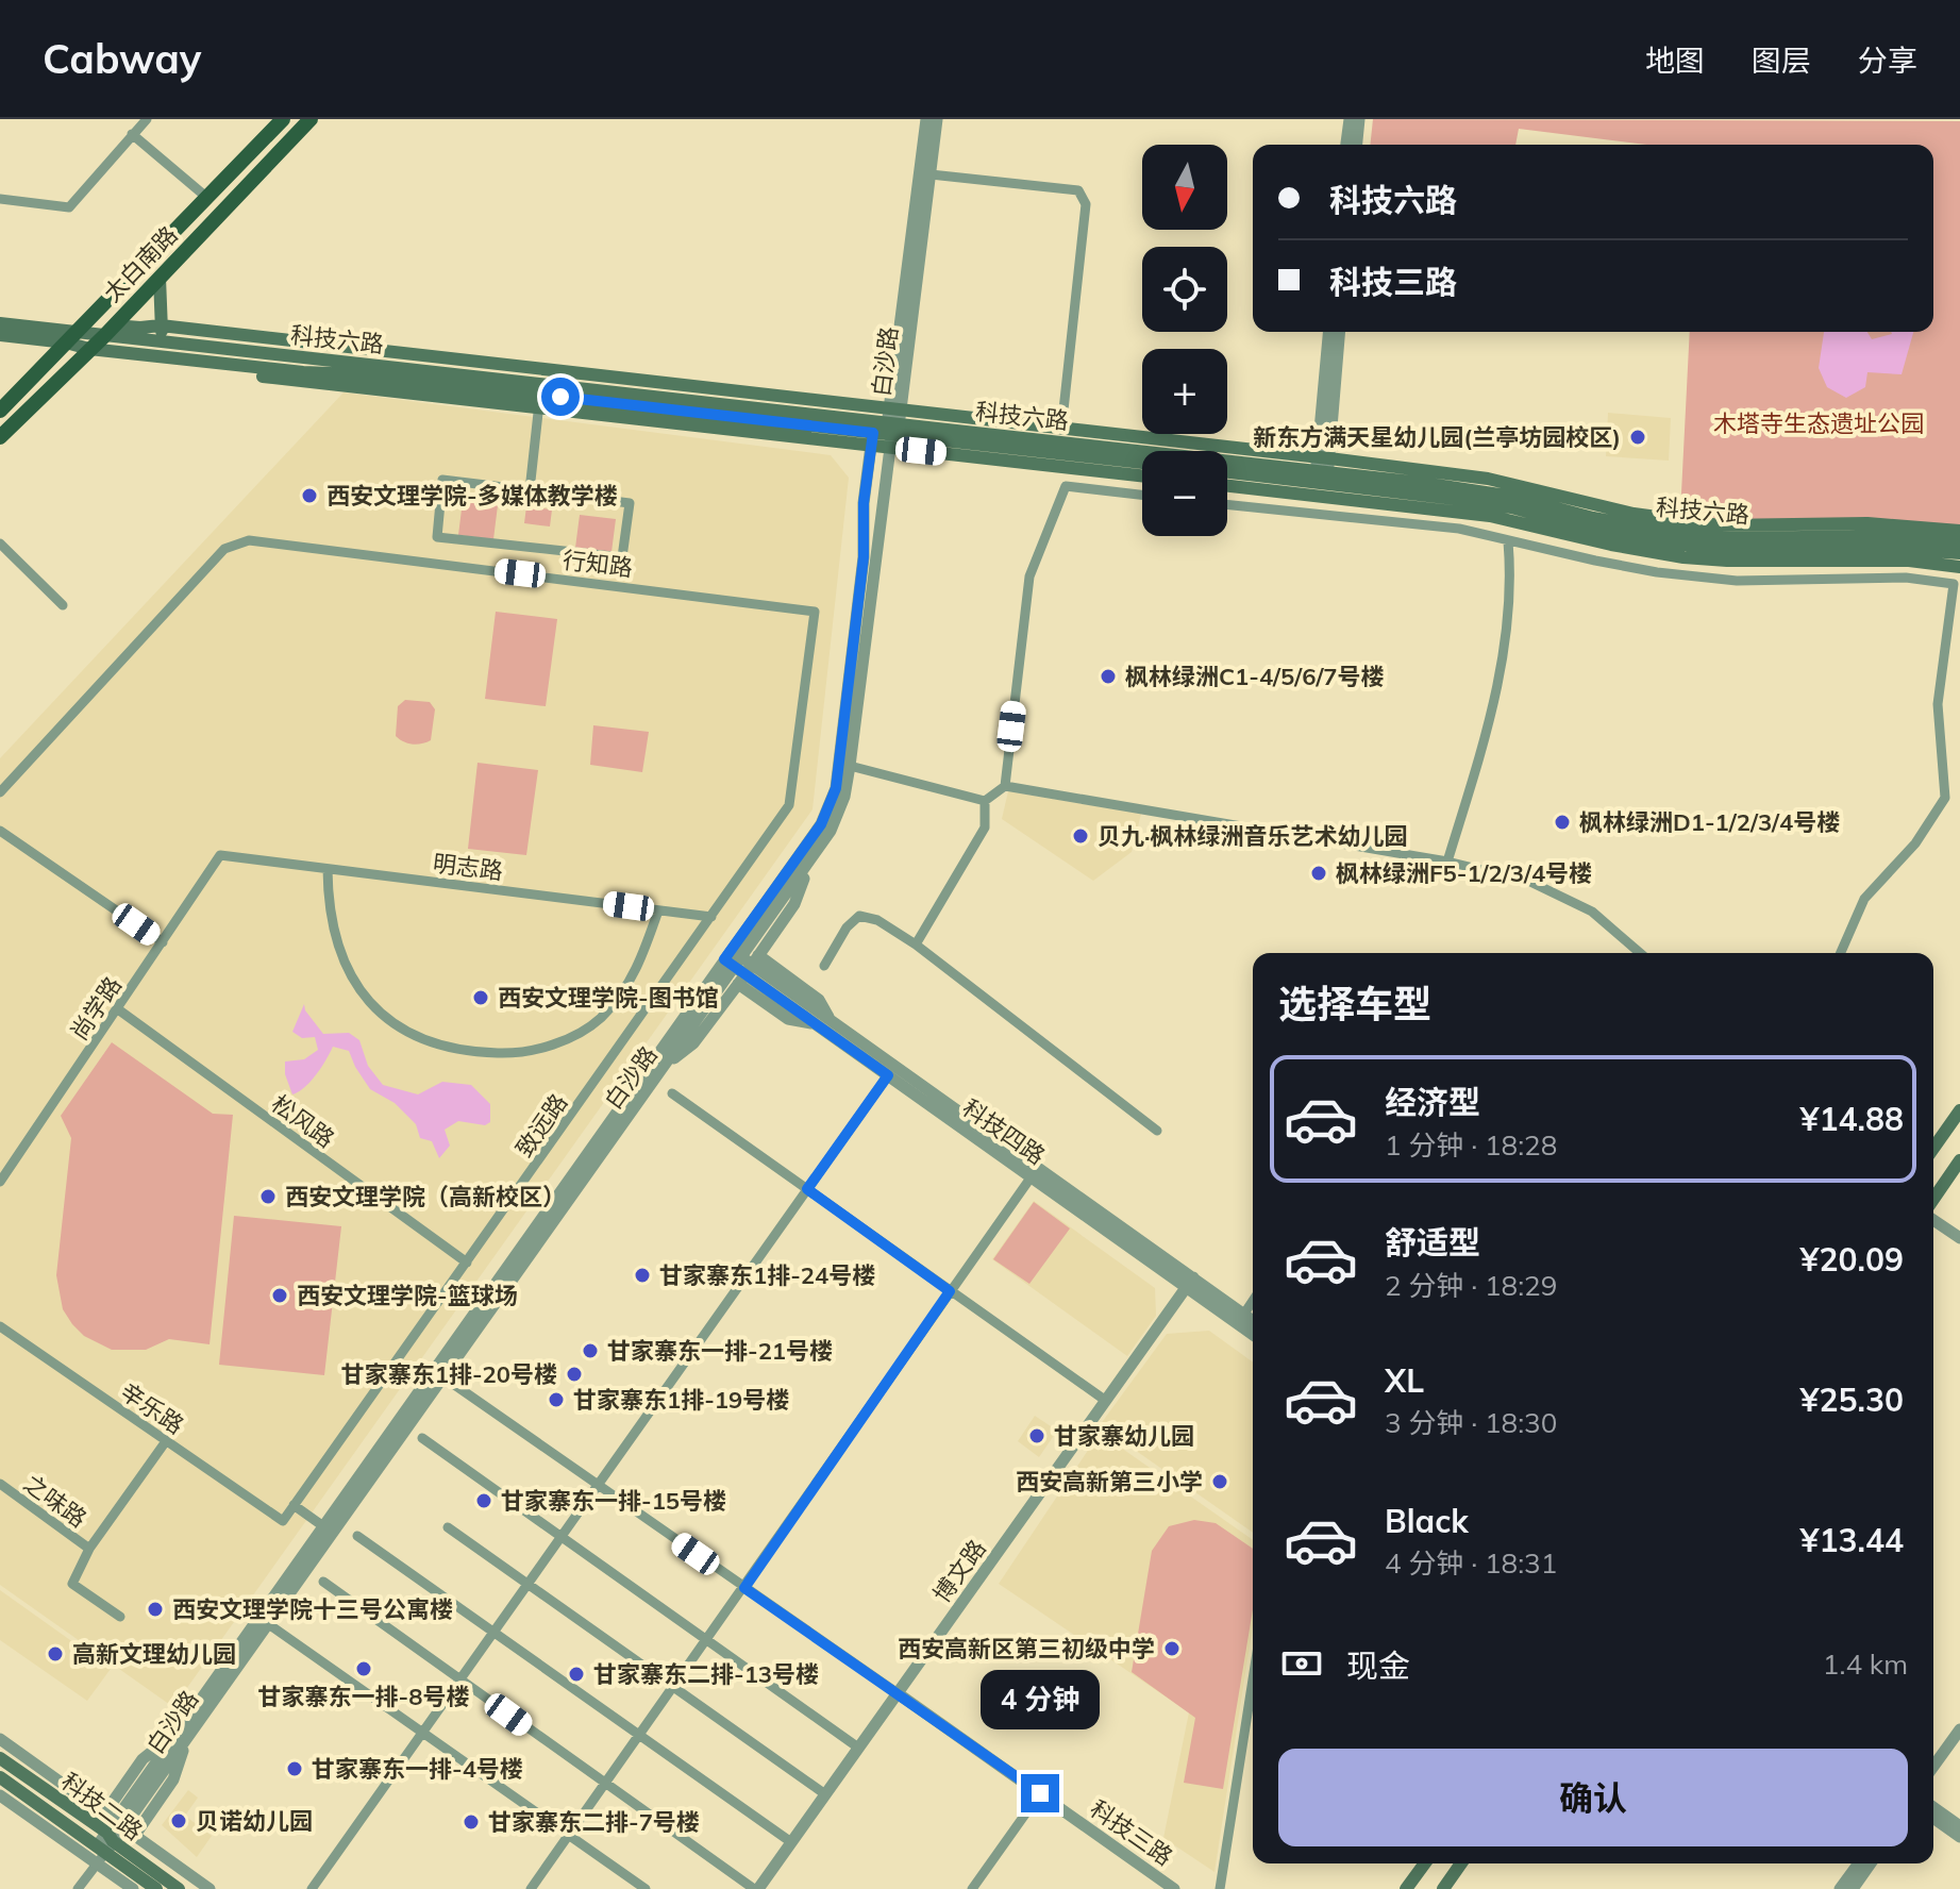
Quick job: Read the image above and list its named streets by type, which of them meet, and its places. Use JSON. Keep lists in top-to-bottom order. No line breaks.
{"streets":{"main road":["太白南路","科技六路","科技二路"],"street":["白沙路","行知路","明志路","尚学路","松风路","致远路","科技四路","辛乐路","之味路","博文路","科技三路"]},"crossings":[["太白南路","科技六路"],["科技六路","白沙路"],["白沙路","科技四路"],["白沙路","科技二路"],["行知路","明志路"],["行知路","致远路"],["明志路","尚学路"],["明志路","致远路"],["尚学路","松风路"],["松风路","致远路"],["致远路","辛乐路"],["科技四路","博文路"],["博文路","科技三路"]],"parks":["木塔寺生态遗址公园"],"places":["新东方满天星幼儿园(兰亭坊园校区)","西安文理学院-多媒体教学楼","枫林绿洲C1-4/5/6/7号楼","枫林绿洲D1-1/2/3/4号楼","贝九·枫林绿洲音乐艺术幼儿园","枫林绿洲F5-1/2/3/4号楼","西安文理学院-图书馆","西安文理学院（高新校区）","甘家寨东1排-24号楼","西安文理学院-篮球场","甘家寨东一排-21号楼","甘家寨东1排-20号楼","甘家寨东1排-19号楼","甘家寨幼儿园","西安高新第三小学","甘家寨东一排-15号楼","西安文理学院十三号公寓楼","西安高新区第三初级中学","高新文理幼儿园","甘家寨东一排-8号楼","甘家寨东二排-13号楼","甘家寨东一排-4号楼","贝诺幼儿园","甘家寨东二排-7号楼"],"north":"bottom","page":{"header":"Cabway","nav":["地图","图层","分享"],"map_buttons":["+","−"],"banner":["科技六路","科技三路"],"heading":"选择车型","list":[{"name":"经济型","note":"1 分钟 · 18:28","value":"¥14.88"},{"name":"舒适型","note":"2 分钟 · 18:29","value":"¥20.09"},{"name":"XL","note":"3 分钟 · 18:30","value":"¥25.30"},{"name":"Black","note":"4 分钟 · 18:31","value":"¥13.44"}],"pay":["现金","1.4 km"],"bubble":"4 分钟","buttons":"确认"}}
